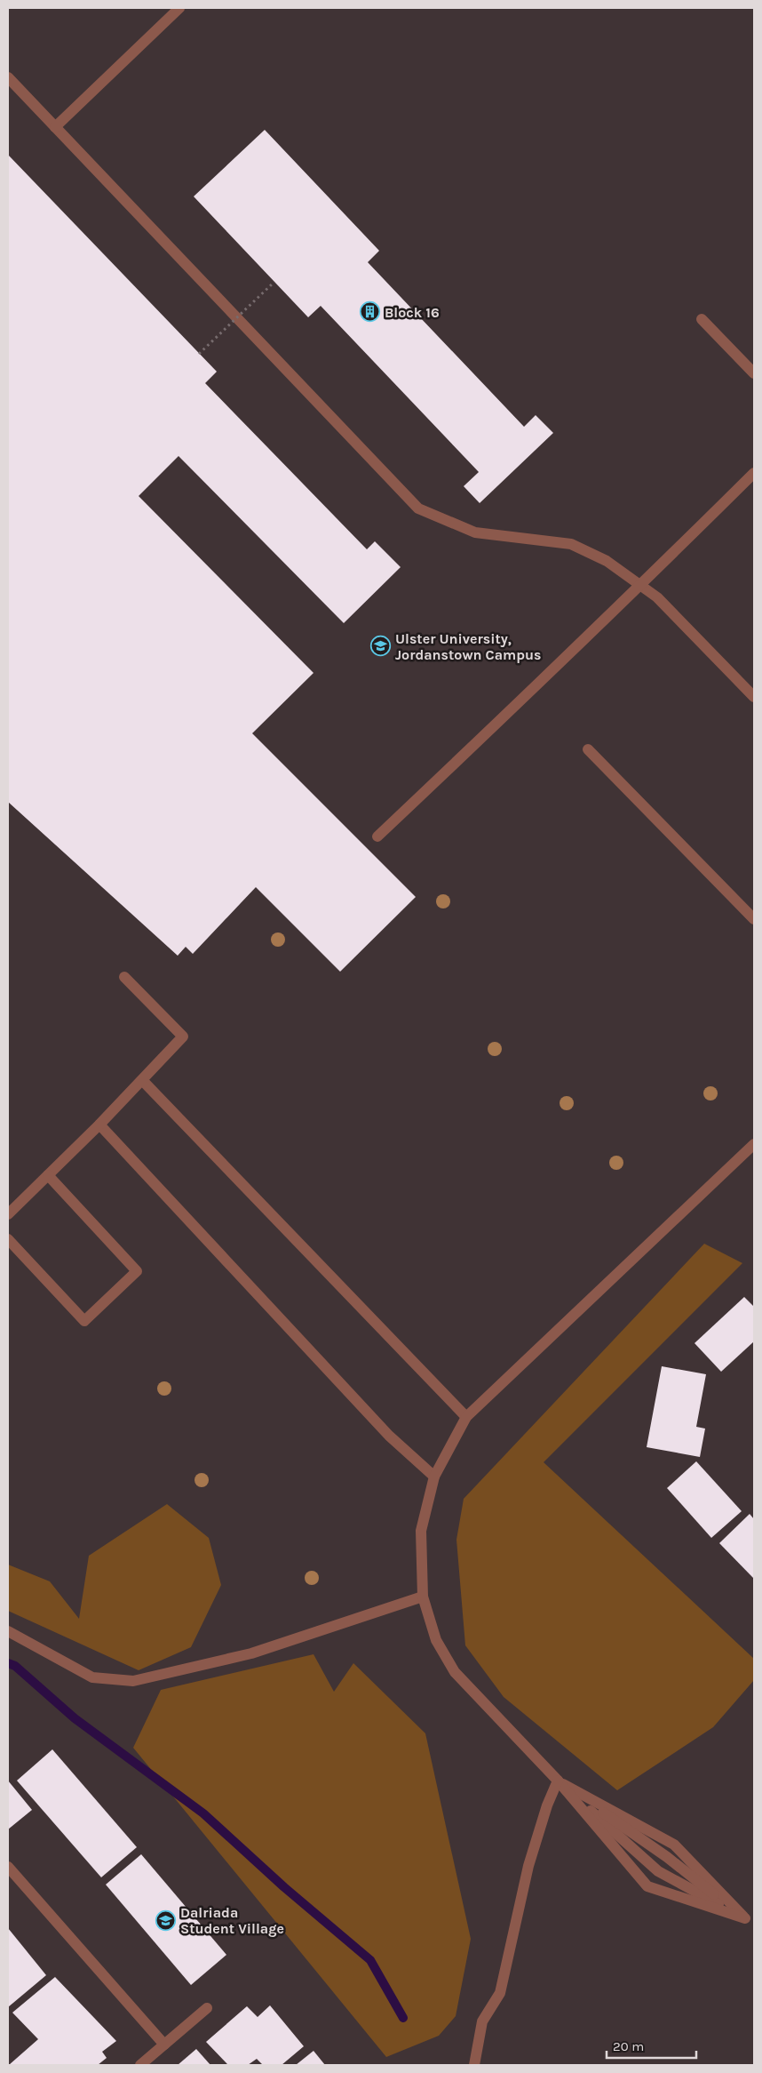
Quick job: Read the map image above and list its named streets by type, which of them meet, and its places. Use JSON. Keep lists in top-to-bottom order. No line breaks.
{"places":{"building":["Block 16"],"school or university":["Ulster University, Jordanstown Campus","Dalriada Student Village"]},"scale_bar":"20 m"}
